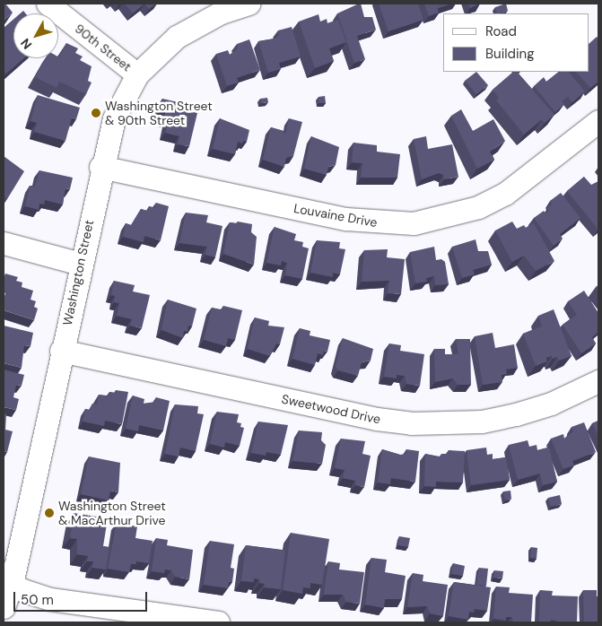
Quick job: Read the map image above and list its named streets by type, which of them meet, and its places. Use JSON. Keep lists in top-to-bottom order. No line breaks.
{"streets":{"street":["90th Street","Louvaine Drive","Washington Street","Sweetwood Drive"]},"crossings":[["90th Street","Washington Street"],["Louvaine Drive","Washington Street"],["Washington Street","Sweetwood Drive"]],"places":["Washington Street & 90th Street","Washington Street & MacArthur Drive"],"legend":["Road","Building"],"scale_bar":"50 m","north":"bottom left"}
